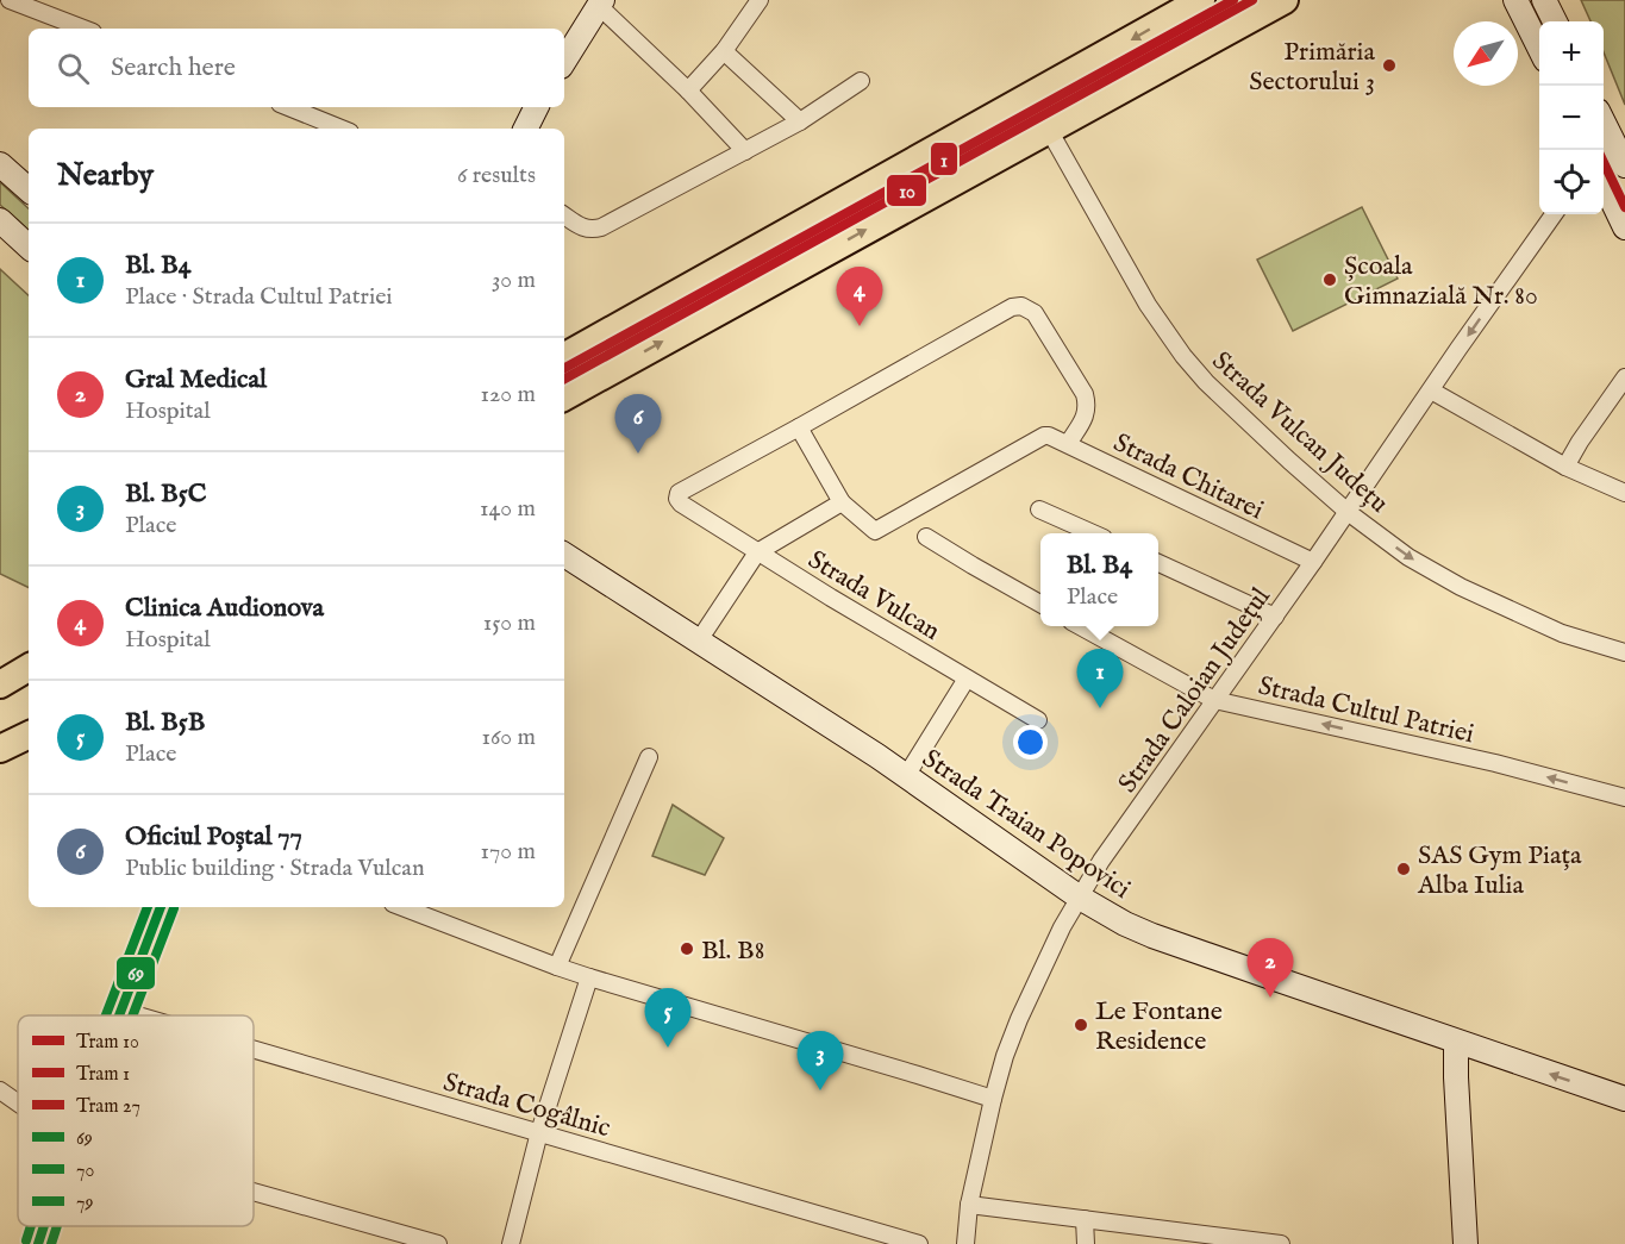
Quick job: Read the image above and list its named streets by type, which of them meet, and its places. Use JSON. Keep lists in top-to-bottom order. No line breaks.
{"streets":{"street":["Strada Vulcan Județu","Strada Chitarei","Strada Vulcan","Strada Caloian Județul","Strada Cultul Patriei","Strada Traian Popovici","Strada Cogâlnic"]},"crossings":[["Strada Vulcan Județu","Strada Caloian Județul"],["Strada Chitarei","Strada Vulcan"],["Strada Chitarei","Strada Caloian Județul"],["Strada Vulcan","Strada Traian Popovici"],["Strada Caloian Județul","Strada Cultul Patriei"],["Strada Caloian Județul","Strada Traian Popovici"]],"one_way":["Strada Vulcan Județu","Strada Cultul Patriei"],"places":["Primăria Sectorului 3","Școala Gimnazială Nr. 80","SAS Gym Piața Alba Iulia","Bl. B8","Le Fontane Residence"],"lines":["tram line 10","tram line 1","tram line 27","transit line 69","transit line 79","transit line 70"],"legend":["Tram 10","Tram 1","Tram 27","69","70","79"],"north":"bottom left","page":{"map_buttons":["+","−"],"search":"Search here","heading":["Nearby","6 results"],"list":[{"mark":"1","name":"Bl. B4","note":"Place · Strada Cultul Patriei","value":"30 m"},{"mark":"2","name":"Gral Medical","note":"Hospital","value":"120 m"},{"mark":"3","name":"Bl. B5C","note":"Place","value":"140 m"},{"mark":"4","name":"Clinica Audionova","note":"Hospital","value":"150 m"},{"mark":"5","name":"Bl. B5B","note":"Place","value":"160 m"},{"mark":"6","name":"Oficiul Poștal 77","note":"Public building · Strada Vulcan","value":"170 m"}],"pins":["4","6","1","2","5","3"],"popup":["Bl. B4","Place"]}}
